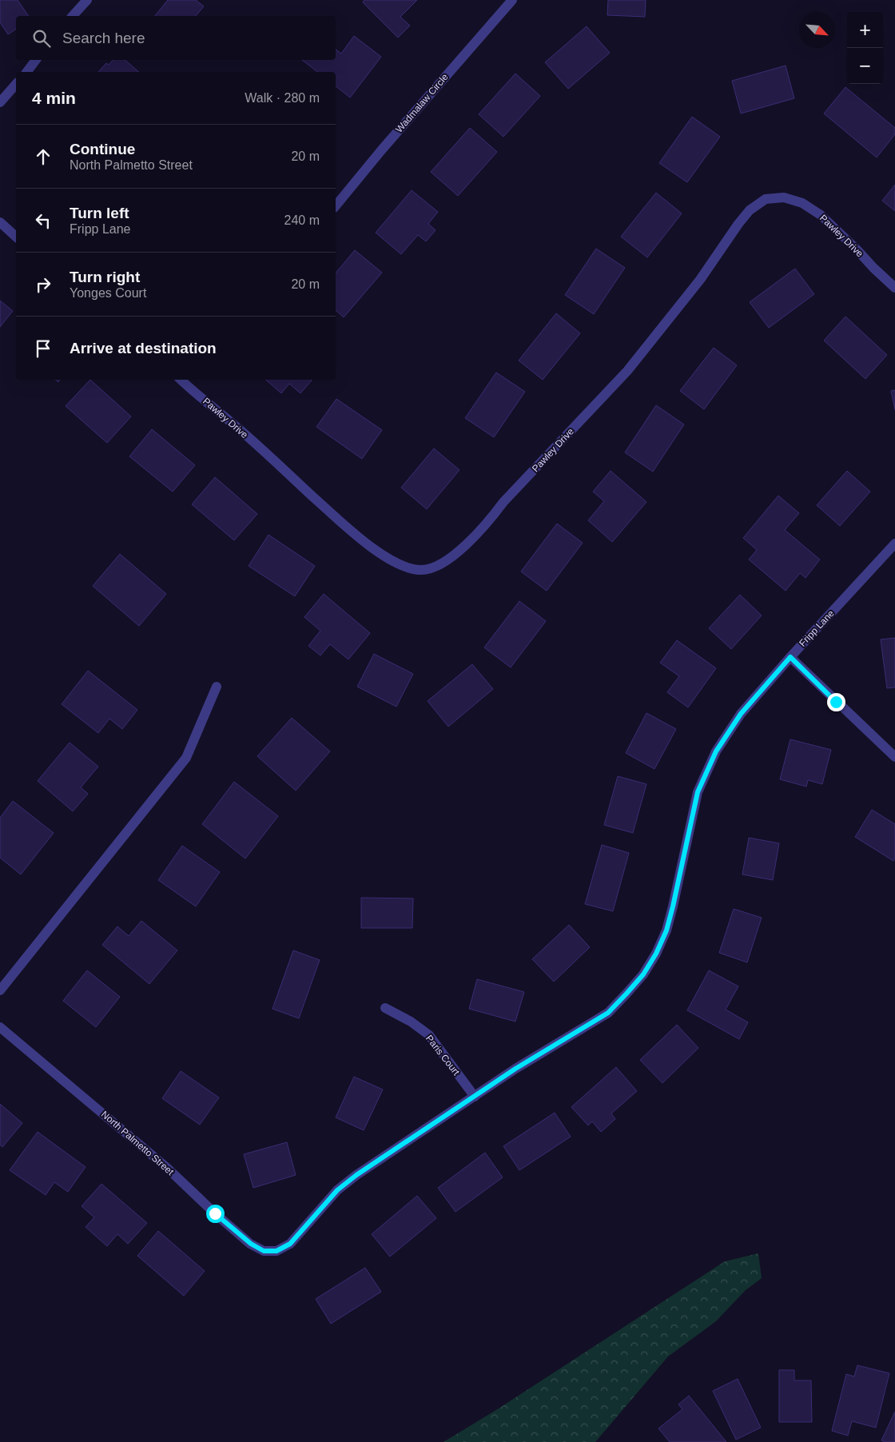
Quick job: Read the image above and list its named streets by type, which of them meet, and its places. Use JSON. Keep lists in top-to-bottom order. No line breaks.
{"streets":{"street":["Wadmalaw Circle","Pawley Drive","Fripp Lane","Paris Court","North Palmetto Street"]},"crossings":[["Fripp Lane","Paris Court"],["Fripp Lane","North Palmetto Street"]],"north":"bottom right","page":{"map_buttons":["+","−"],"search":"Search here","heading":["4 min","Walk · 280 m"],"list":[["Continue","North Palmetto Street","20 m"],["Turn left","Fripp Lane","240 m"],["Turn right","Yonges Court","20 m"],"Arrive at destination"]}}
